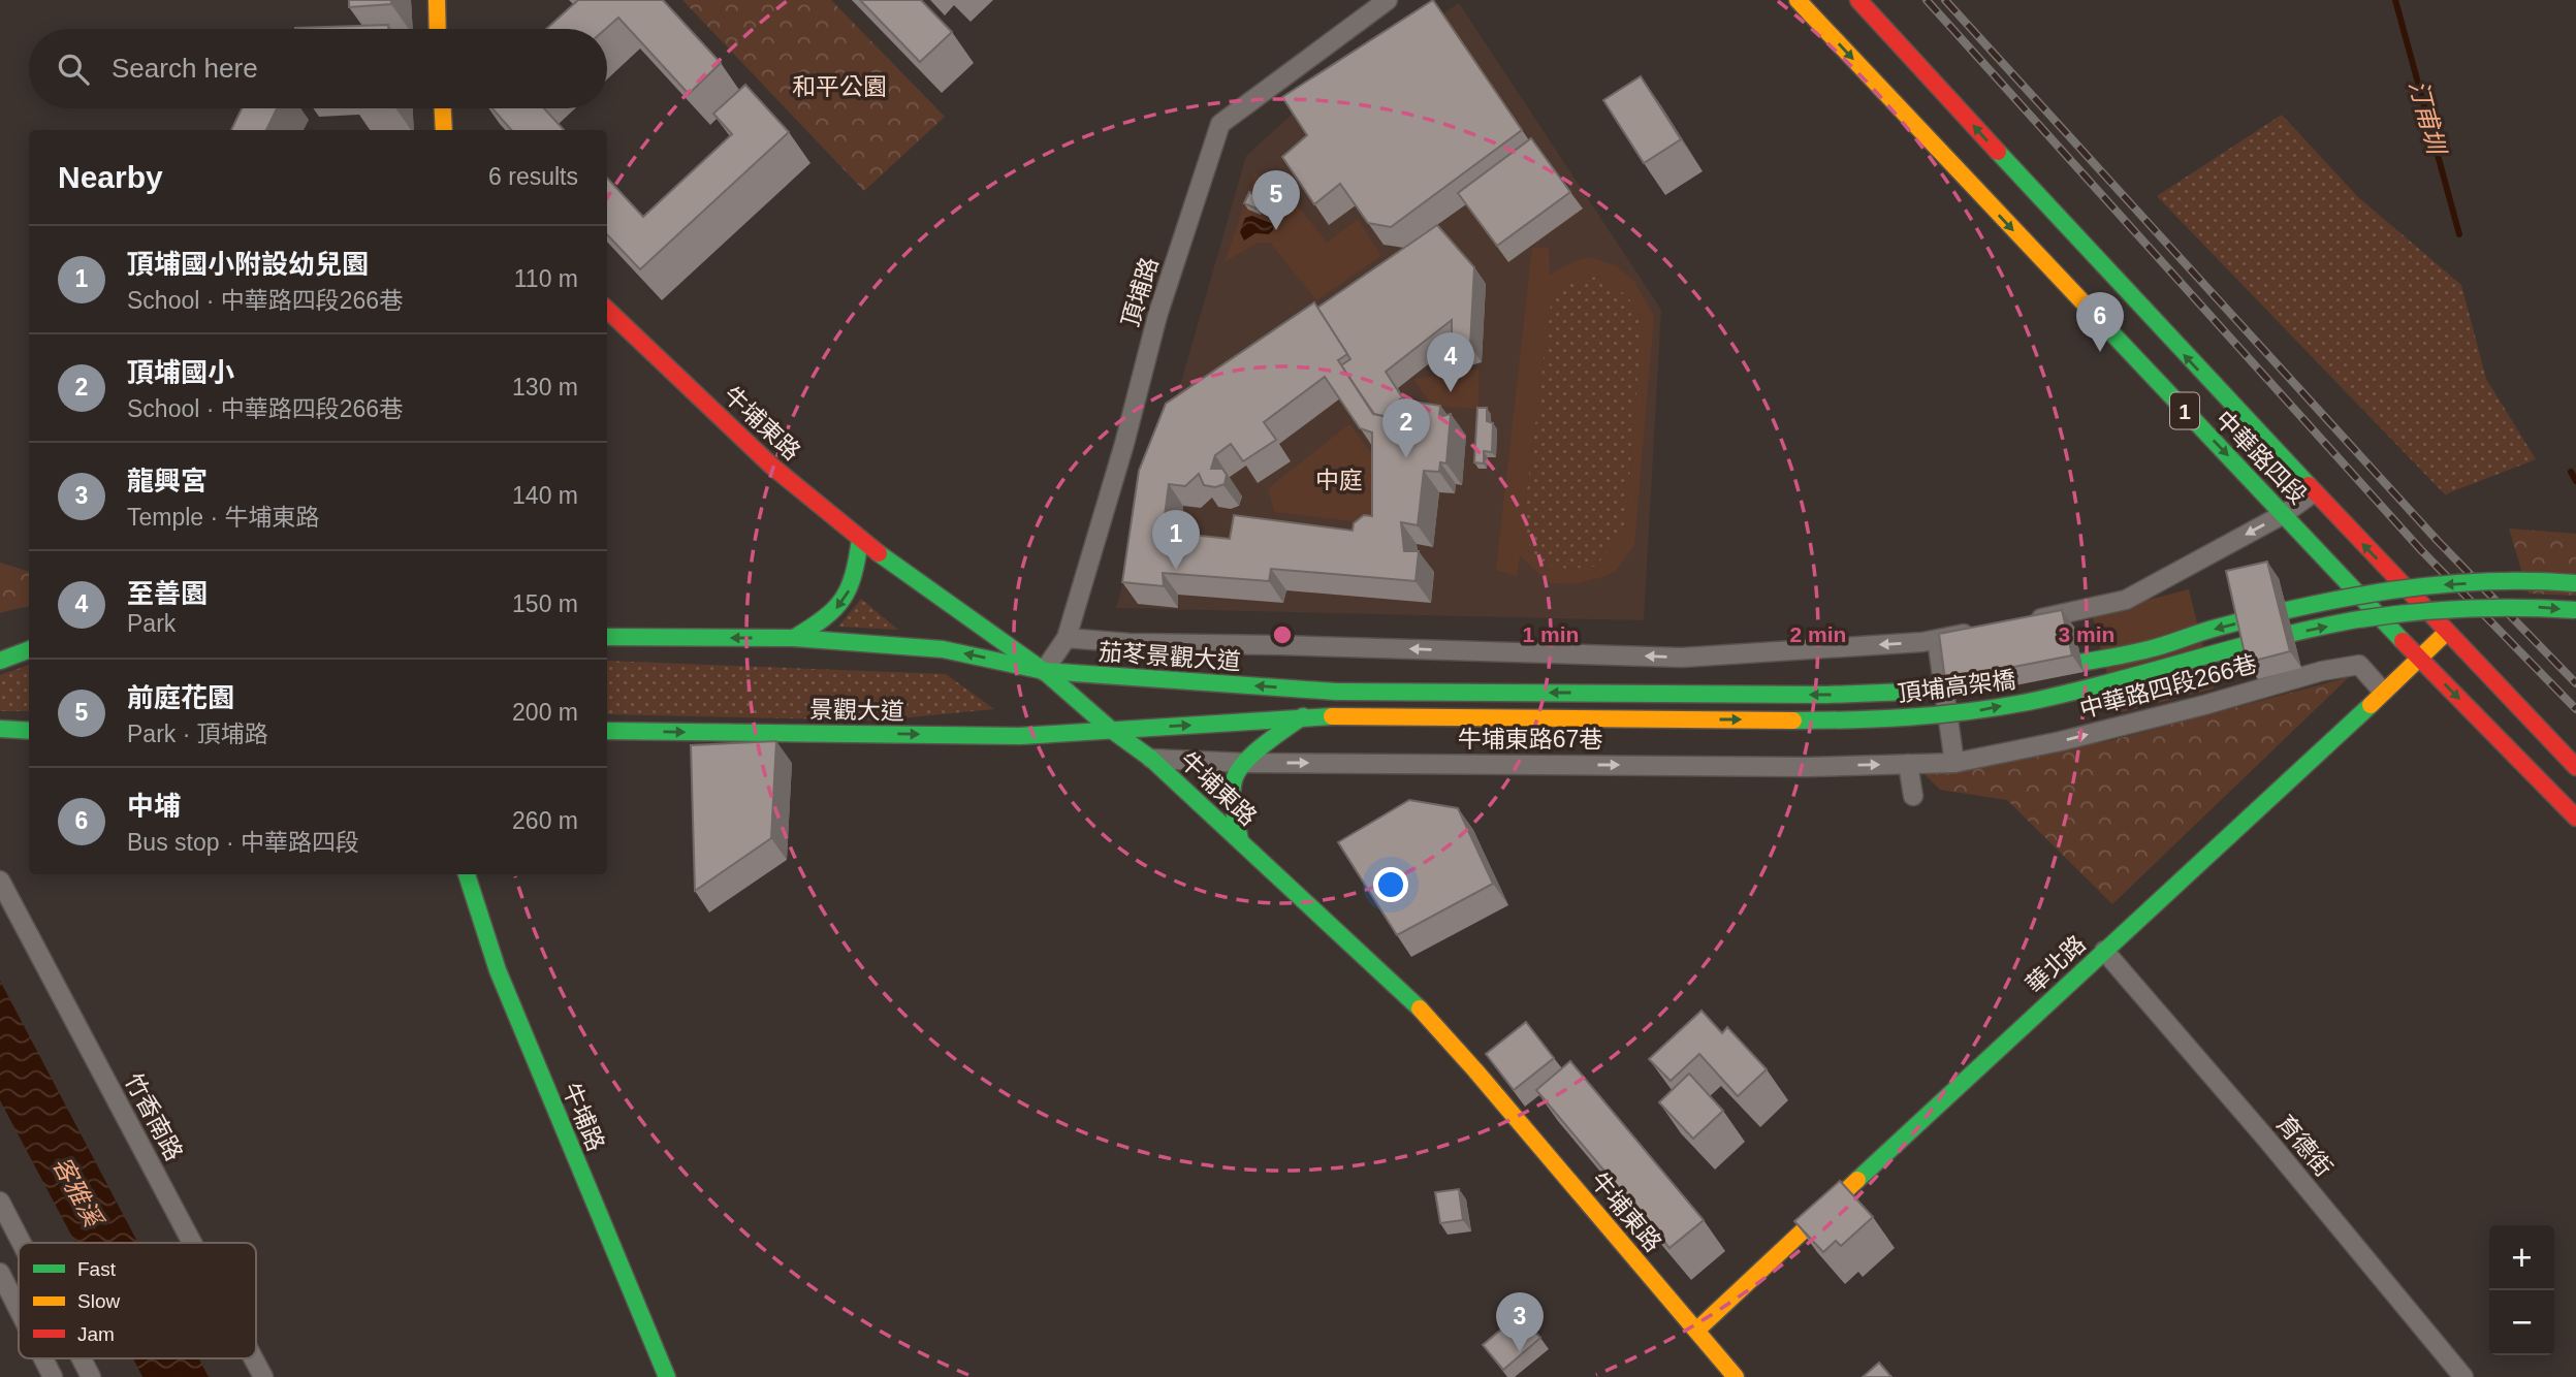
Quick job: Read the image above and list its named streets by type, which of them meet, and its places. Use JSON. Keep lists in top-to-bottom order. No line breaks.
{"streets":{"street":["頂埔路","1","牛埔東路","中華路四段","茄苳景觀大道","頂埔高架橋","中華路四段266巷","景觀大道","牛埔東路67巷","華北路","竹香南路","牛埔路","育德街"]},"crossings":[["頂埔路","牛埔東路"],["頂埔路","茄苳景觀大道"],["牛埔東路","茄苳景觀大道"],["牛埔東路","景觀大道"],["牛埔東路","牛埔東路67巷"],["牛埔東路","華北路"],["中華路四段","華北路"],["茄苳景觀大道","頂埔高架橋"],["中華路四段266巷","牛埔東路67巷"],["中華路四段266巷","華北路"],["華北路","育德街"]],"water":["汀甫圳","客雅溪"],"parks":["和平公園","中庭"],"legend":["Fast","Slow","Jam"],"page":{"search":"Search here","heading":["Nearby","6 results"],"pins":["5","6","4","2","1","3"],"list":[{"mark":"1","name":"頂埔國小附設幼兒園","note":"School · 中華路四段266巷","value":"110 m"},{"mark":"2","name":"頂埔國小","note":"School · 中華路四段266巷","value":"130 m"},{"mark":"3","name":"龍興宮","note":"Temple · 牛埔東路","value":"140 m"},{"mark":"4","name":"至善園","note":"Park","value":"150 m"},{"mark":"5","name":"前庭花園","note":"Park · 頂埔路","value":"200 m"},{"mark":"6","name":"中埔","note":"Bus stop · 中華路四段","value":"260 m"}],"map_buttons":["+","−"]},"rings":["1 min","2 min","3 min"]}
